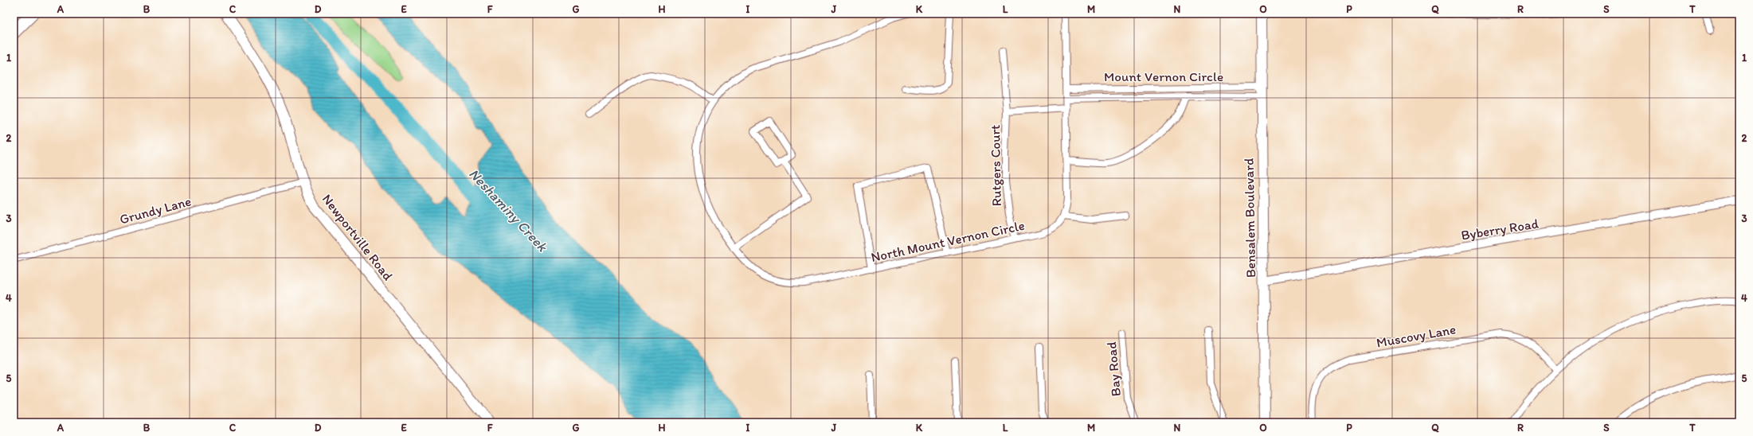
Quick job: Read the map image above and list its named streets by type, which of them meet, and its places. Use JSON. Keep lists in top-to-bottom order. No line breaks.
{"streets":{"main road":["Bensalem Boulevard","Newportville Road"],"street":["Mount Vernon Circle","Rutgers Court","Grundy Lane","Byberry Road","North Mount Vernon Circle","Muscovy Lane","Bay Road"]},"crossings":[["Mount Vernon Circle","Bensalem Boulevard"],["Mount Vernon Circle","North Mount Vernon Circle"],["Rutgers Court","North Mount Vernon Circle"],["Grundy Lane","Newportville Road"],["Bensalem Boulevard","Byberry Road"]],"water":["Neshaminy Creek"],"grid":{"columns":["A","B","C","D","E","F","G","H","I","J","K","L","M","N","O","P","Q","R","S","T"],"rows":["1","2","3","4","5"]}}
